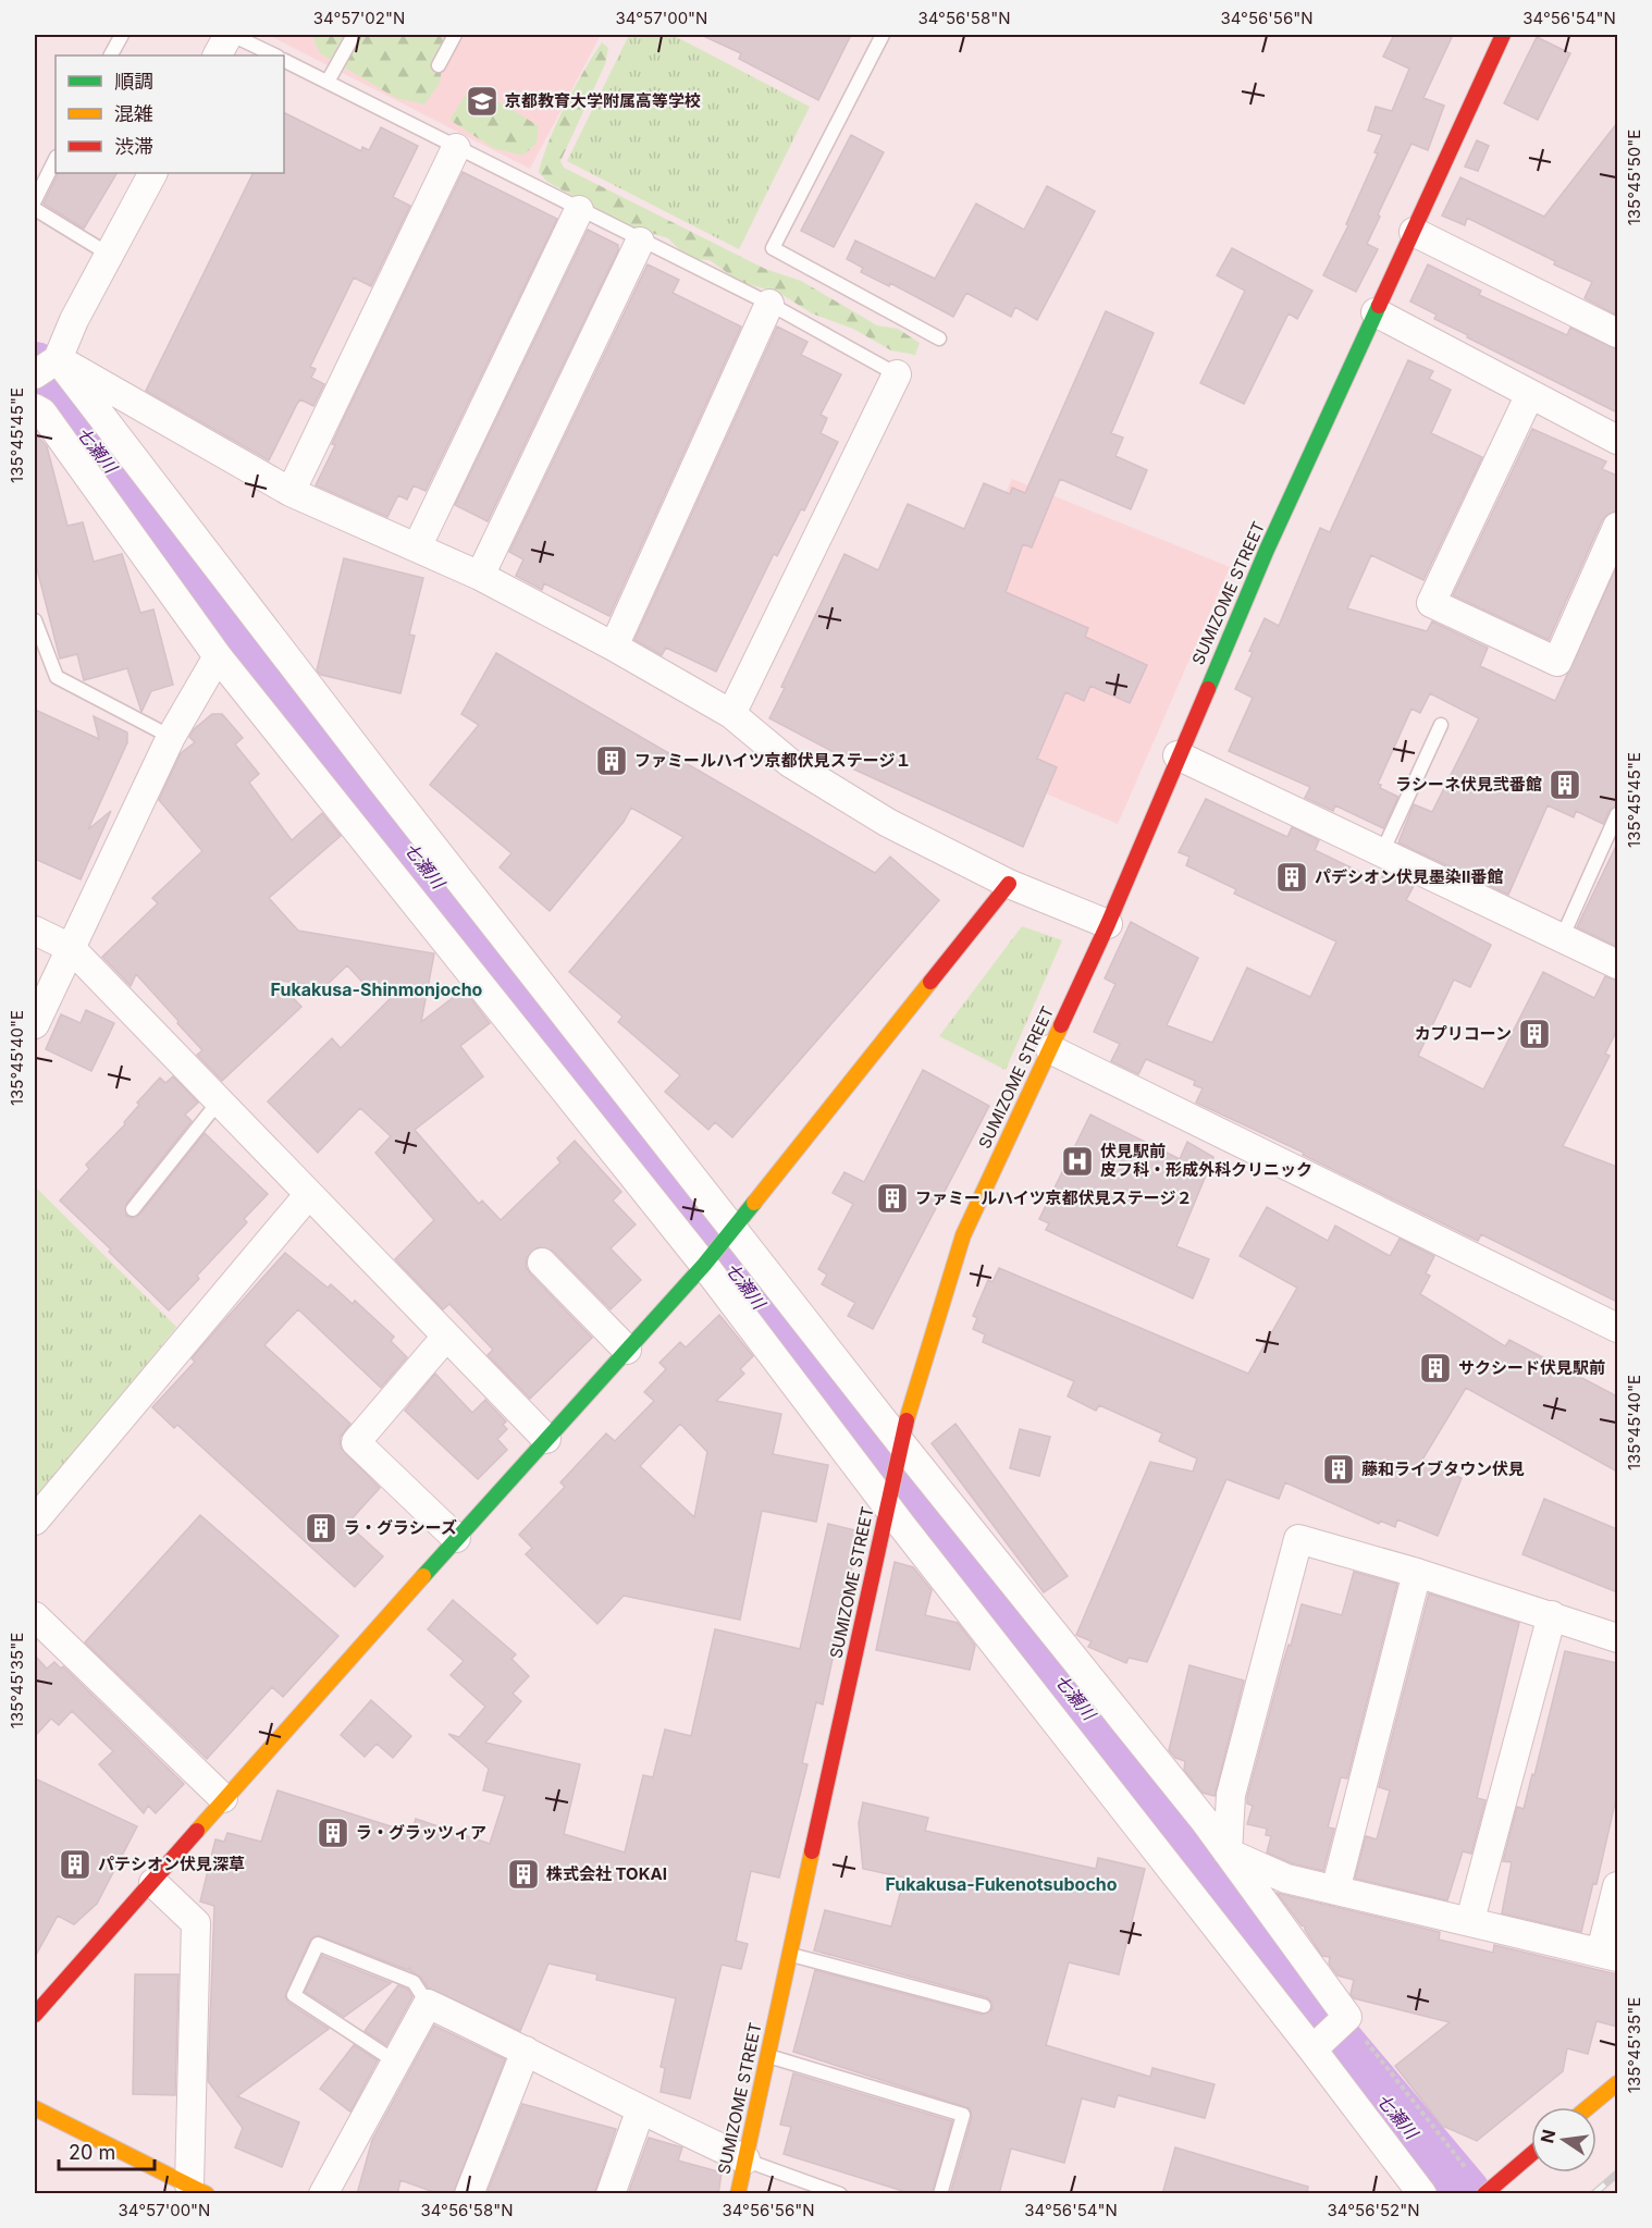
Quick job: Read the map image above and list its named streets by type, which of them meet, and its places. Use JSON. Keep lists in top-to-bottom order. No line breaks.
{"streets":{"main road":["SUMIZOME STREET"]},"districts":["Fukakusa-Shinmonjocho","Fukakusa-Fukenotsubocho"],"water":["七瀬川"],"places":{"school or university":["京都教育大学附属高等学校"],"building":["ファミールハイツ京都伏見ステージ１","ラシーネ伏見弐番館","パデシオン伏見墨染Ⅱ番館","カプリコーン","ファミールハイツ京都伏見ステージ２","サクシード伏見駅前","藤和ライブタウン伏見","ラ・グラシーズ","ラ・グラッツィア","パテシオン伏見深草","株式会社 TOKAI"],"hospital":["伏見駅前 皮フ科・形成外科クリニック"]},"legend":["順調","混雑","渋滞"],"scale_bar":"20 m","north":"left","coordinates":["34°57'02\"N","34°57'00\"N","34°56'58\"N","34°56'56\"N","34°56'54\"N","135°45'50\"E","135°45'45\"E","135°45'40\"E","135°45'35\"E","34°56'52\"N"]}
